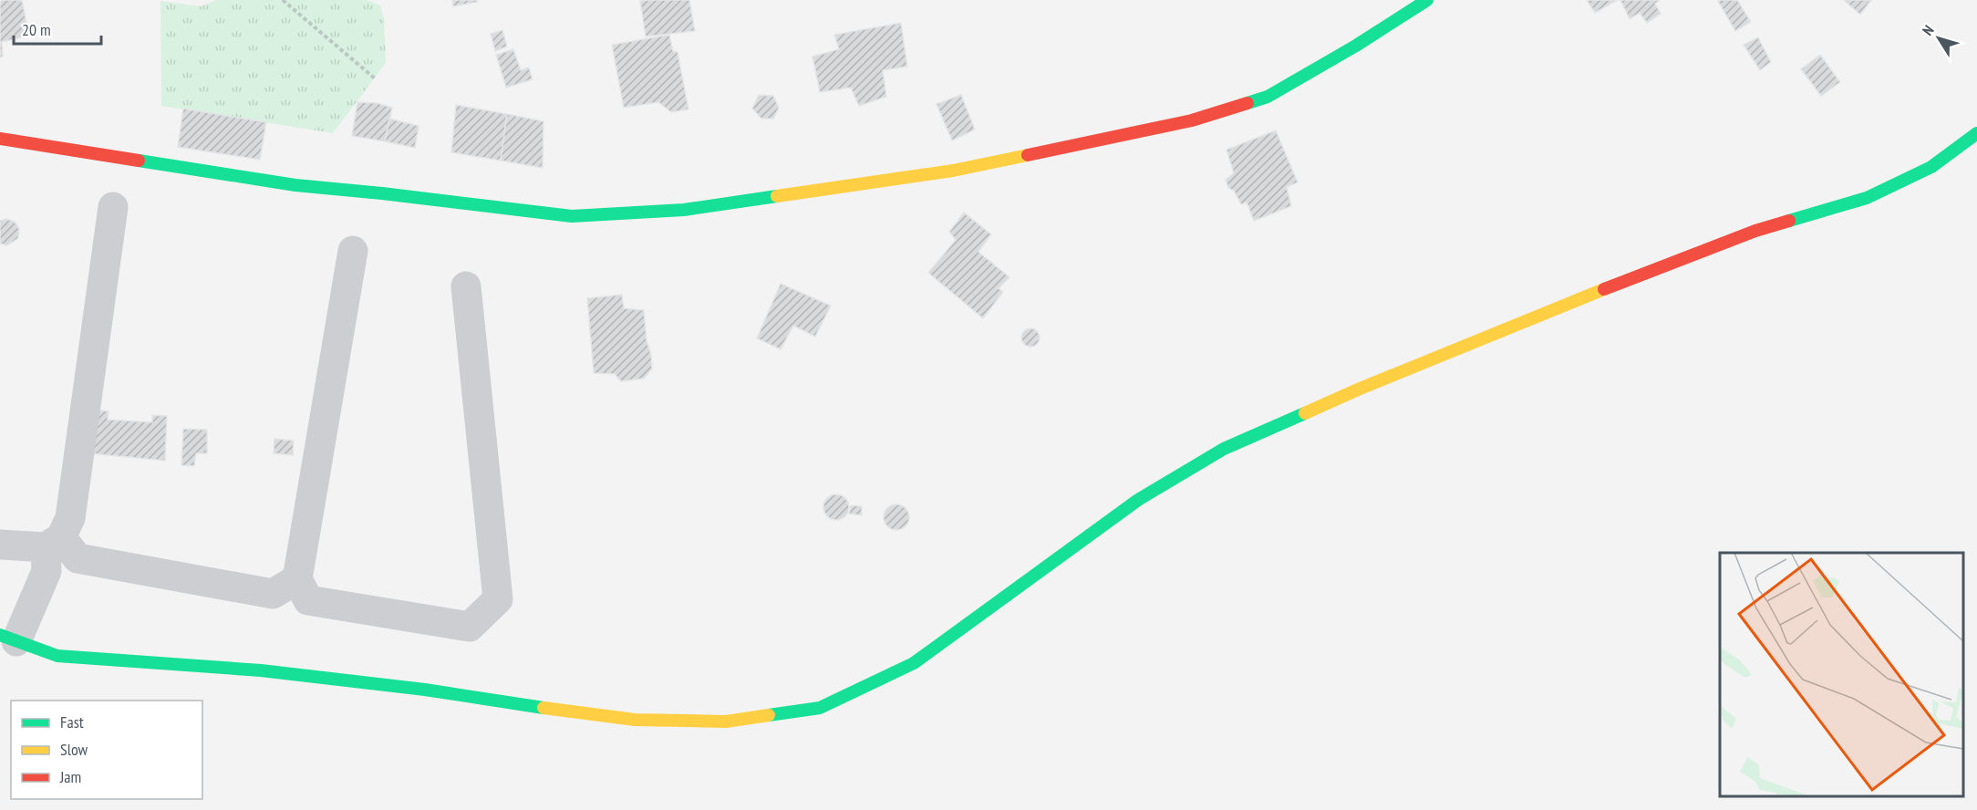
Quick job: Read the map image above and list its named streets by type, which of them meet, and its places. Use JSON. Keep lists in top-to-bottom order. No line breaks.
{"legend":["Fast","Slow","Jam"],"scale_bar":"20 m","north":"top left"}
